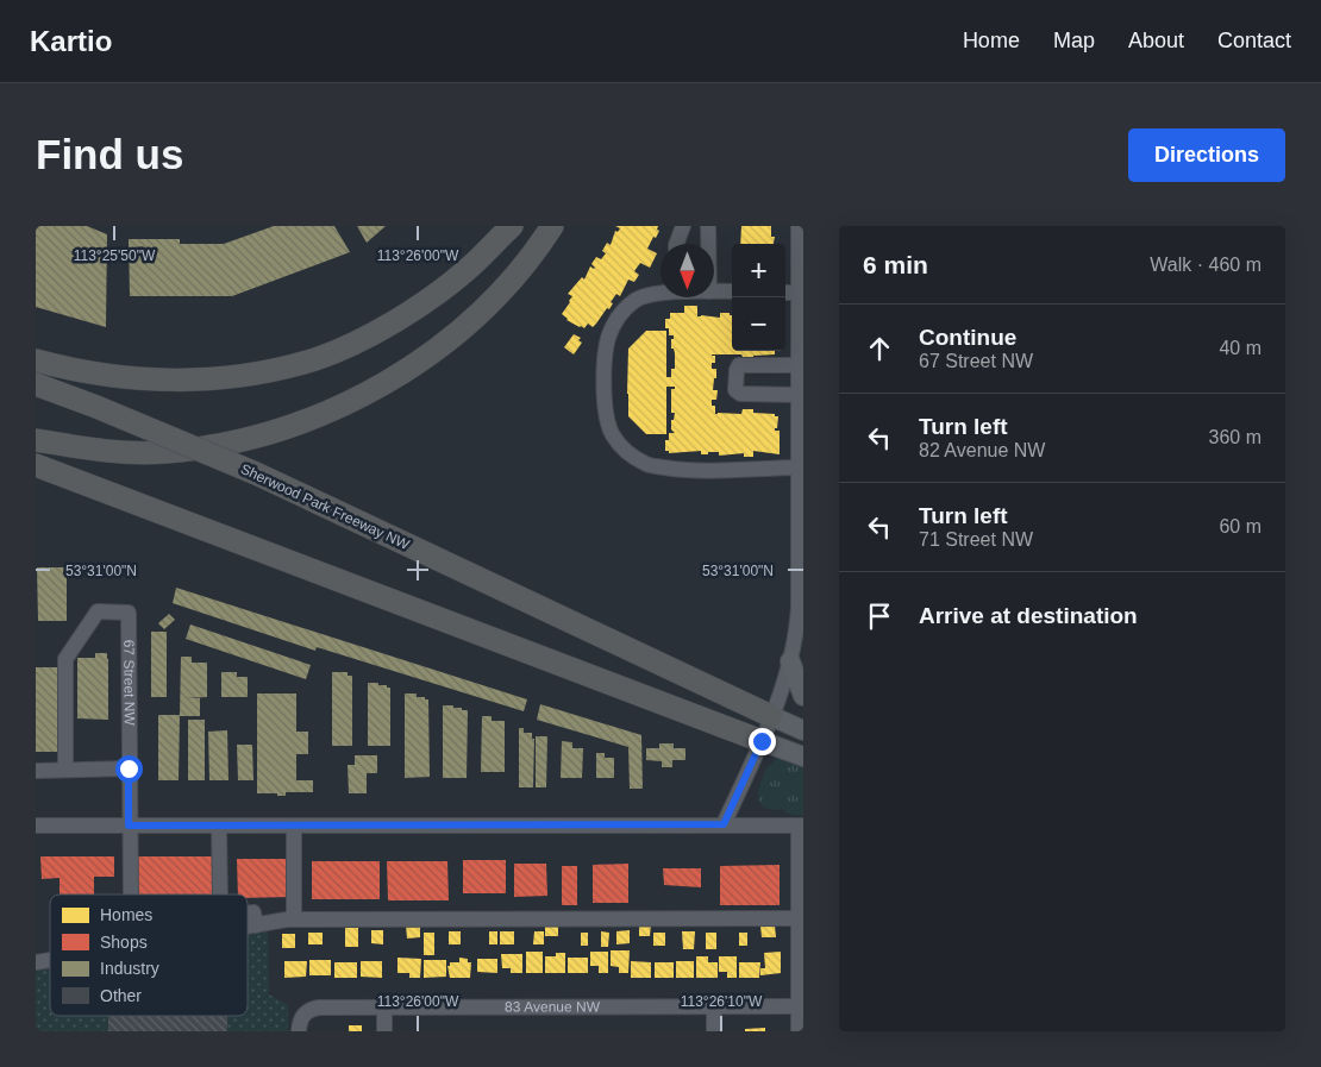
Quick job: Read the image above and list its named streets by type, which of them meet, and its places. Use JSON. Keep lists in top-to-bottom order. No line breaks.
{"streets":{"highway":["Sherwood Park Freeway NW"],"street":["67 Street NW","83 Avenue NW"]},"legend":["Homes","Shops","Industry","Other"],"north":"bottom","page":{"header":"Kartio","nav":["Home","Map","About","Contact"],"buttons":"Directions","title":"Find us","heading":["6 min","Walk · 460 m"],"map_buttons":["+","−"],"list":[["Continue","67 Street NW","40 m"],["Turn left","82 Avenue NW","360 m"],["Turn left","71 Street NW","60 m"],"Arrive at destination"]},"coordinates":["113°25'50\"W","113°26'00\"W","53°31'00\"N","113°26'10\"W"]}
